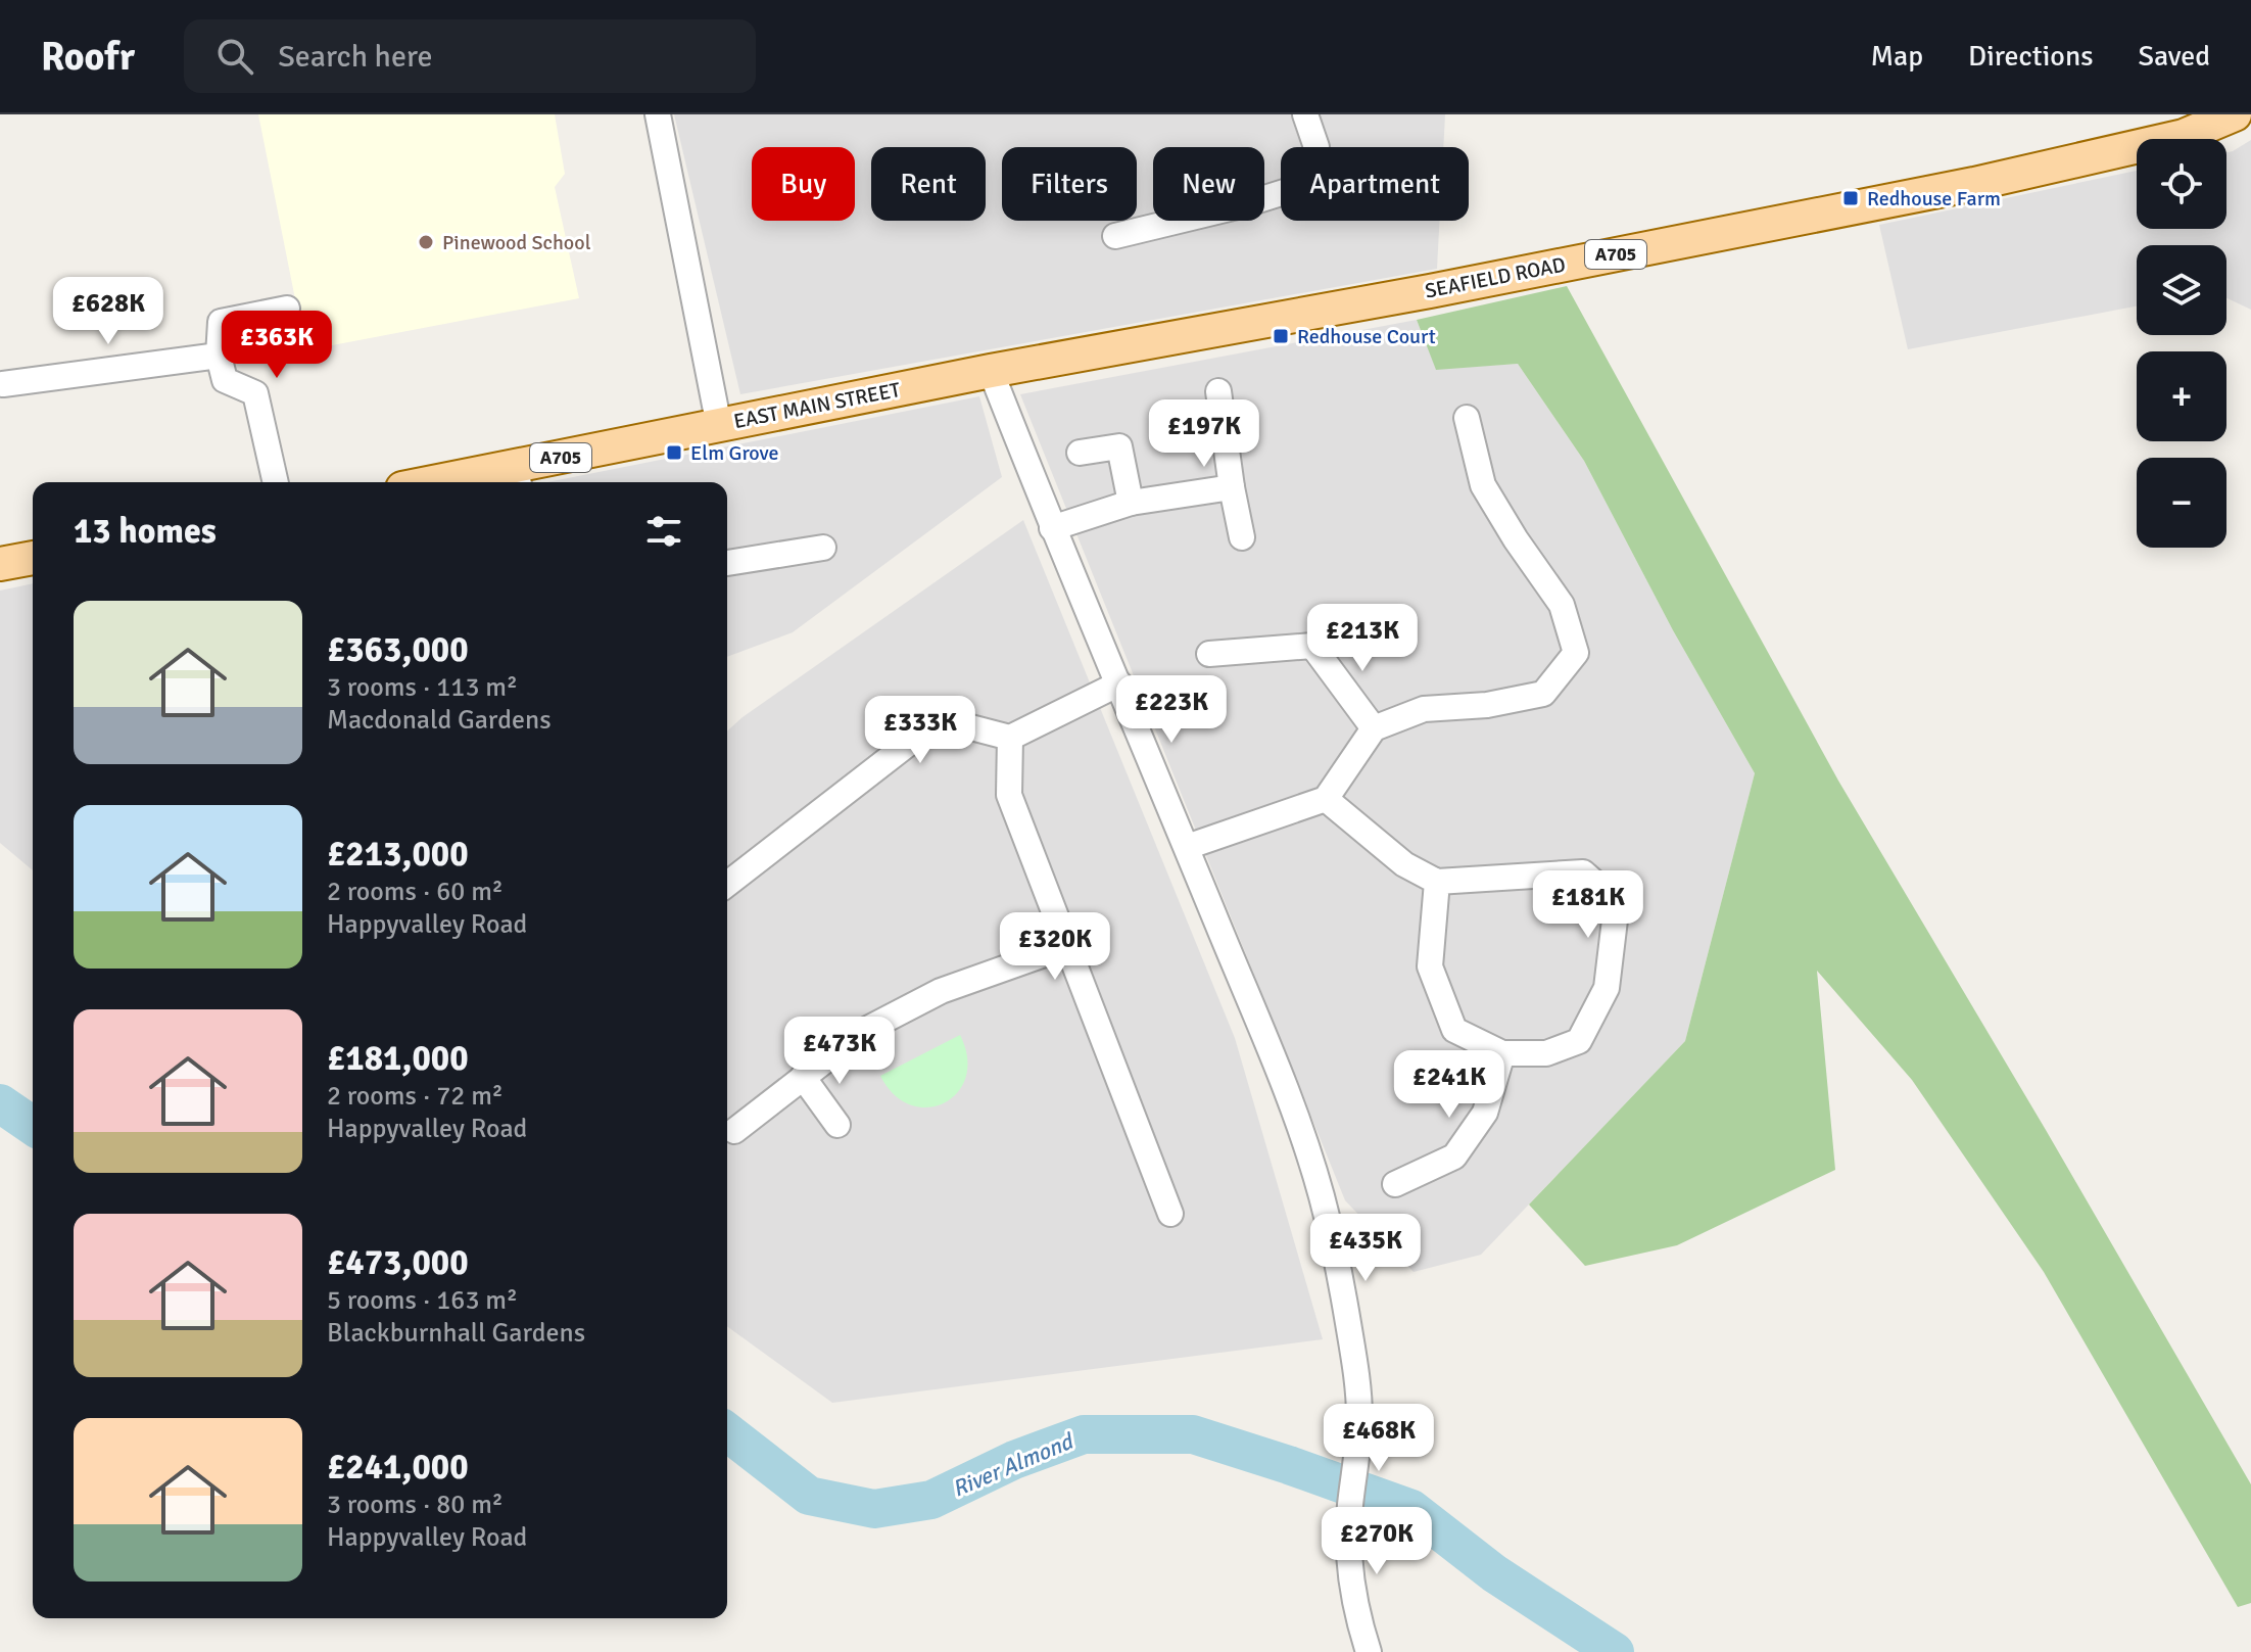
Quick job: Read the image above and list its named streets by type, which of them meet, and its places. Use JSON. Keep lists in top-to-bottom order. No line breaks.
{"streets":{"main road":["A705","SEAFIELD ROAD","EAST MAIN STREET"]},"crossings":[["SEAFIELD ROAD","EAST MAIN STREET"]],"water":["River Almond"],"places":{"transit":["Redhouse Farm","Redhouse Court","Elm Grove"],"other":["Pinewood School"]},"page":{"header":"Roofr","search":"Search here","nav":["Map","Directions","Saved"],"map_buttons":["+","−"],"chip":["Buy","Rent","Filters","New","Apartment"],"price":["£628K","£363K","£197K","£213K","£223K","£333K","£181K","£320K","£473K","£241K","£435K","£468K","£270K"],"heading":"13 homes","list":[{"name":"£363,000","note":"3 rooms · 113 m² · Macdonald Gardens"},{"name":"£213,000","note":"2 rooms · 60 m² · Happyvalley Road"},{"name":"£181,000","note":"2 rooms · 72 m² · Happyvalley Road"},{"name":"£473,000","note":"5 rooms · 163 m² · Blackburnhall Gardens"},{"name":"£241,000","note":"3 rooms · 80 m² · Happyvalley Road"}]}}
